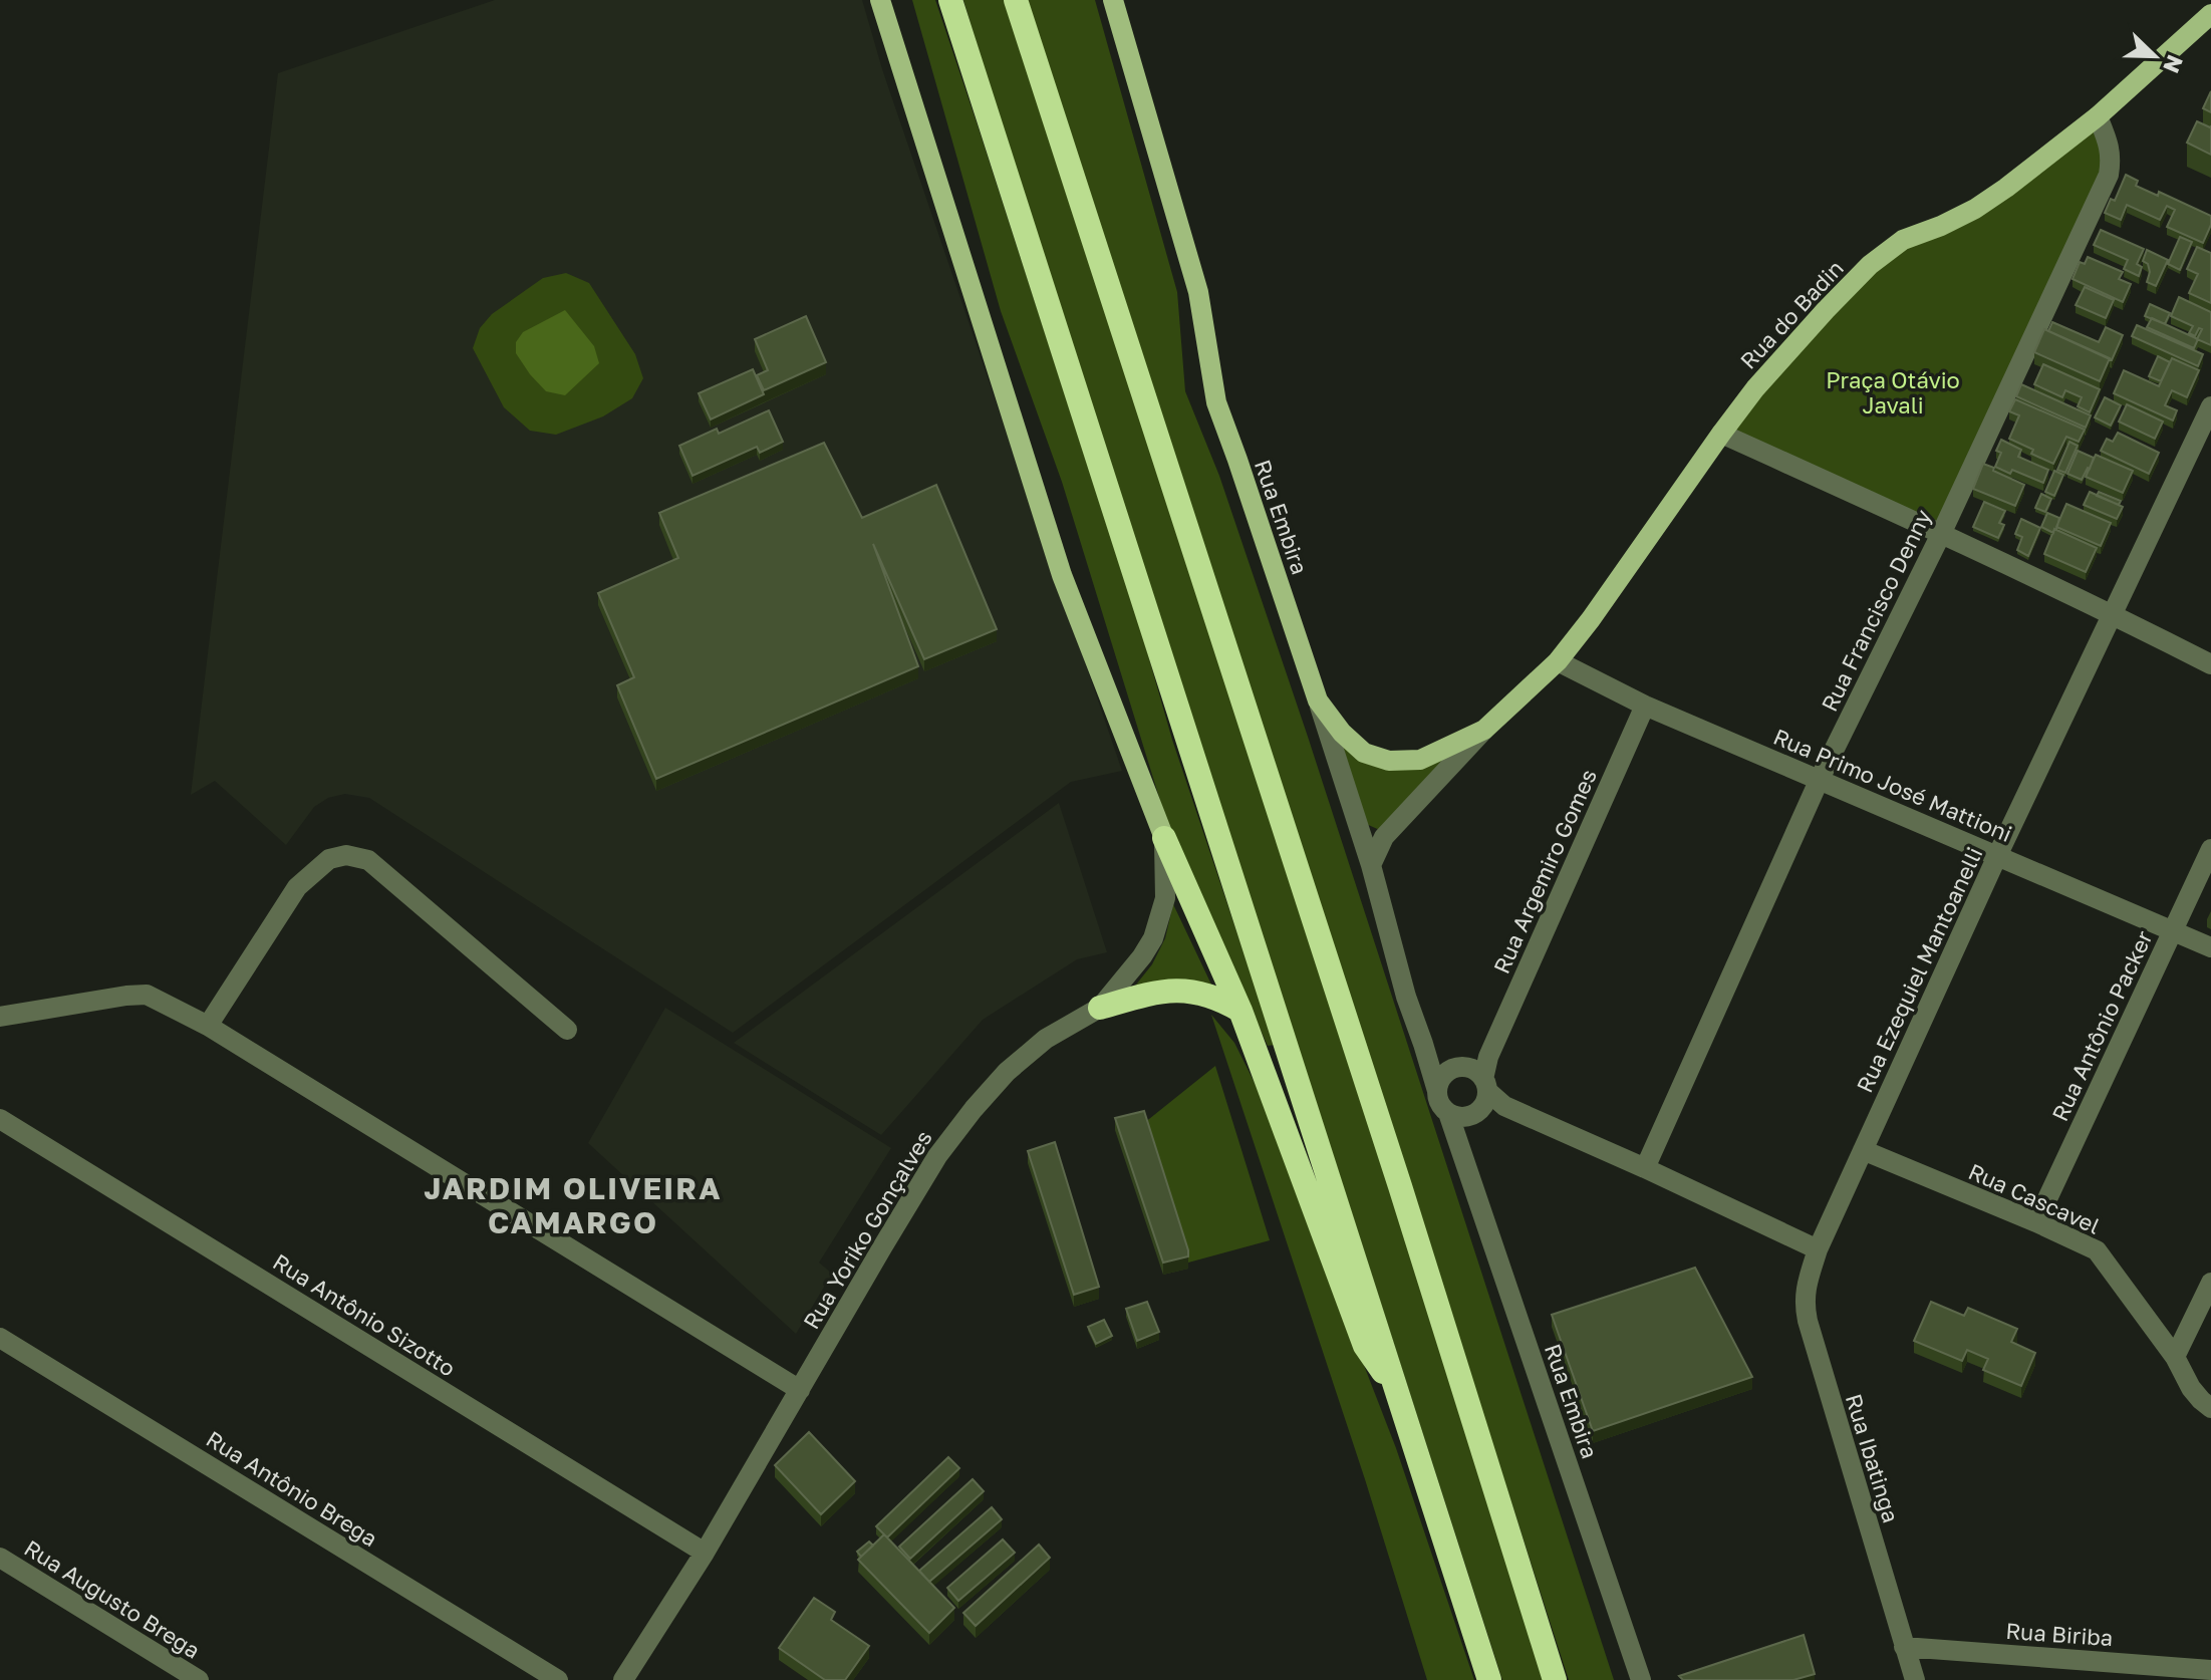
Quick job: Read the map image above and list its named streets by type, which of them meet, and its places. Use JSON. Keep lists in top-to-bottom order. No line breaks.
{"streets":{"main road":["Rua do Badin","Rua Embira"],"street":["Rua Francisco Denny","Rua Primo José Mattioni","Rua Argemiro Gomes","Rua Ezequiel Mantoanelli","Rua Antônio Packer","Rua Cascavel","Rua Yoriko Gonçalves","Rua Antônio Sizotto","Rua Ibatinga","Rua Antônio Brega","Rua Augusto Brega","Rua Biriba"]},"crossings":[["Rua do Badin","Rua Embira"],["Rua do Badin","Rua Francisco Denny"],["Rua do Badin","Rua Primo José Mattioni"],["Rua Embira","Rua Argemiro Gomes"],["Rua Francisco Denny","Rua Primo José Mattioni"],["Rua Primo José Mattioni","Rua Argemiro Gomes"],["Rua Primo José Mattioni","Rua Ezequiel Mantoanelli"],["Rua Primo José Mattioni","Rua Antônio Packer"],["Rua Ezequiel Mantoanelli","Rua Cascavel"],["Rua Ezequiel Mantoanelli","Rua Ibatinga"],["Rua Antônio Packer","Rua Cascavel"],["Rua Yoriko Gonçalves","Rua Antônio Sizotto"],["Rua Ibatinga","Rua Biriba"]],"districts":["JARDIM OLIVEIRA CAMARGO"],"parks":["Praça Otávio Javali"],"north":"bottom right"}
